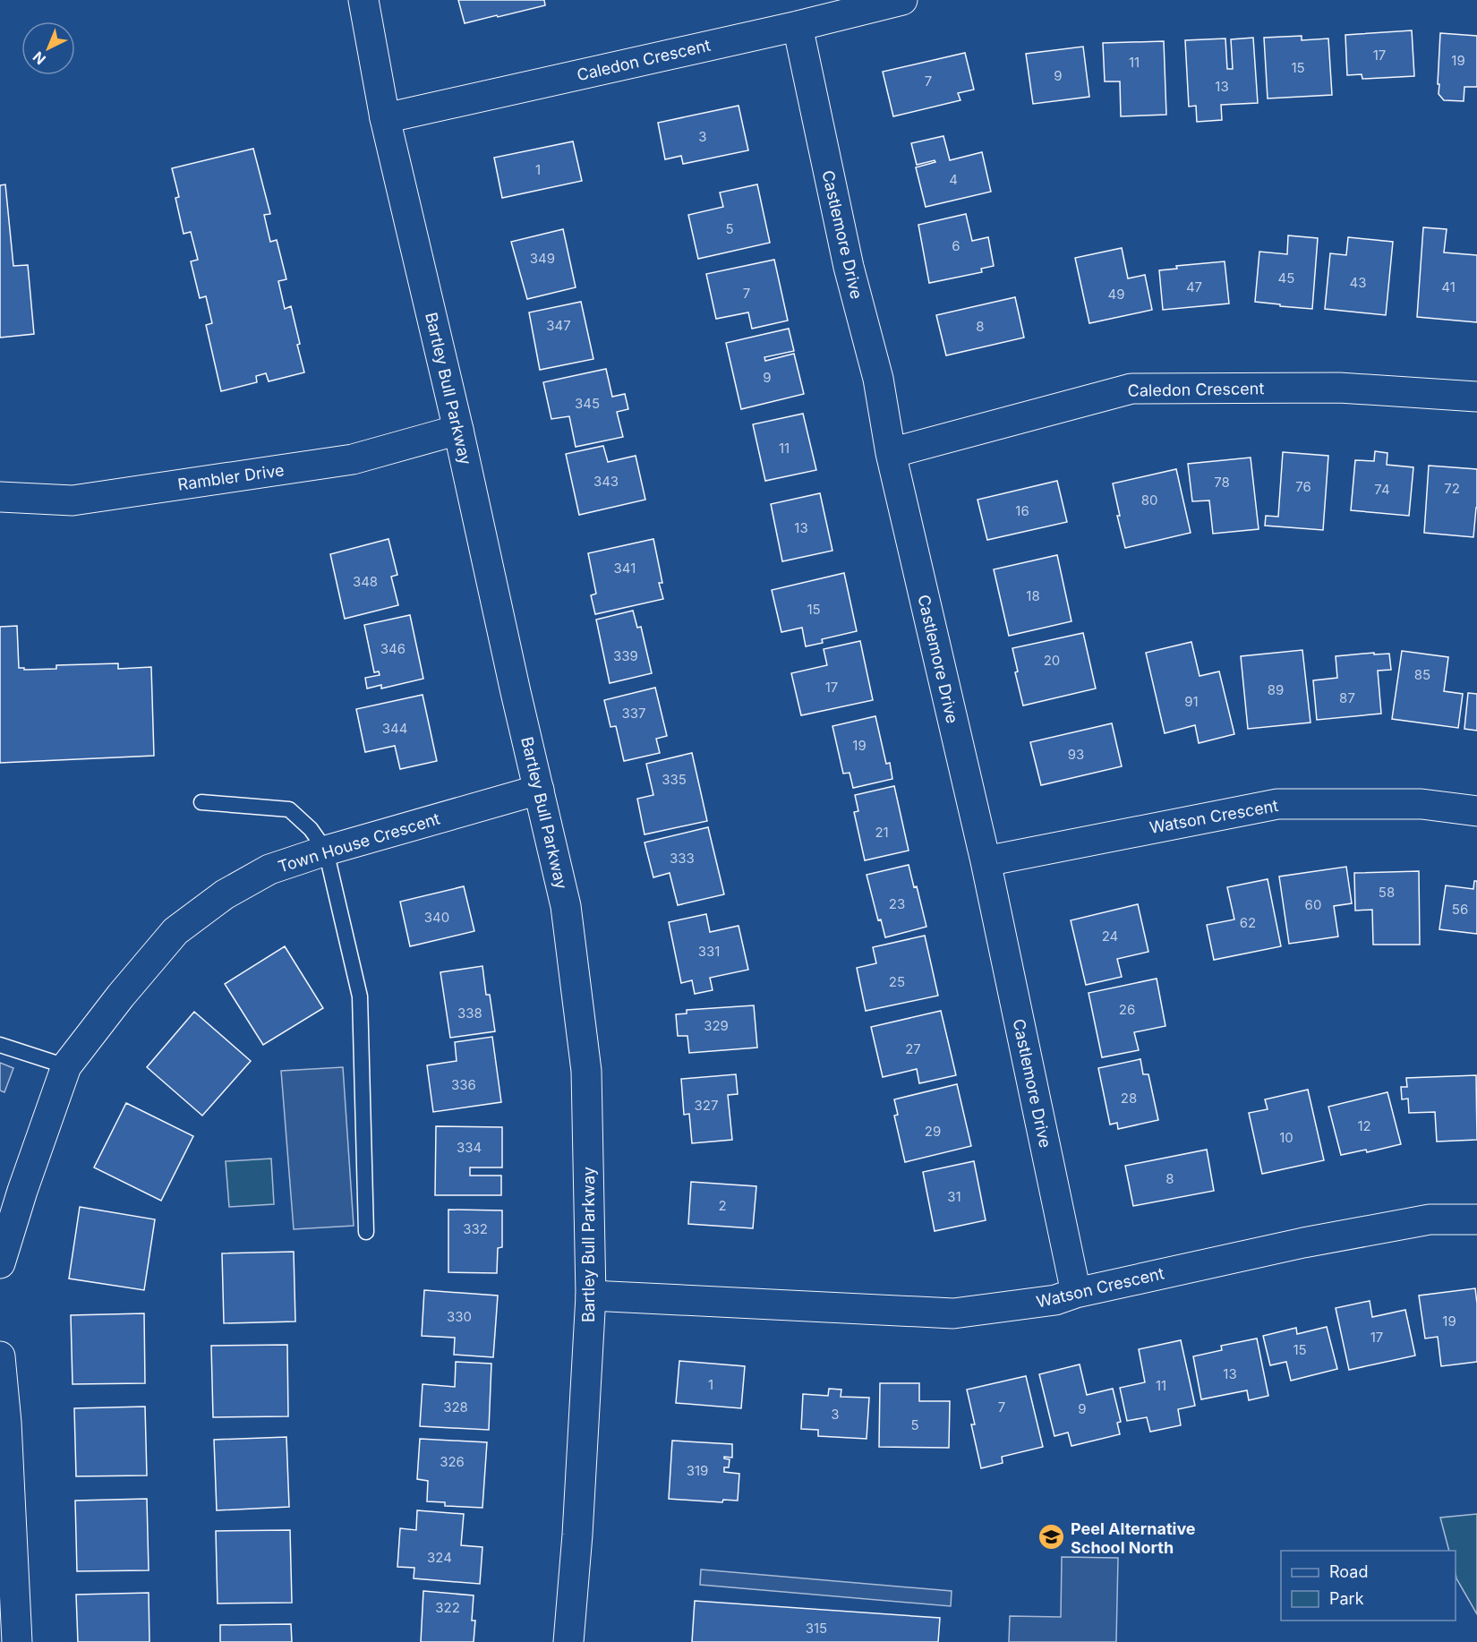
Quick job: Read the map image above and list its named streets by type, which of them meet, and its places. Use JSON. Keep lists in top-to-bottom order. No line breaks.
{"streets":{"street":["Caledon Crescent","Castlemore Drive","Bartley Bull Parkway","Rambler Drive","Watson Crescent","Town House Crescent"]},"crossings":[["Caledon Crescent","Castlemore Drive"],["Caledon Crescent","Bartley Bull Parkway"],["Castlemore Drive","Watson Crescent"],["Bartley Bull Parkway","Rambler Drive"],["Bartley Bull Parkway","Watson Crescent"],["Bartley Bull Parkway","Town House Crescent"]],"places":{"school or university":["Peel Alternative School North"]},"house_numbers":["17","19","11","15","9","7","13","3","1","4","5","6","349","45","43","47","41","7","49","347","8","9","345","11","343","78","76","72","74","80","16","13","341","348","18","15","346","339","20","85","17","89","87","91","337","344","19","93","335","21","333","58","23","60","56","340","62","24","331","25","26","338","329","27","336","28","327","12","29","10","334","8","31","2","332","330","19","17","15","13","1","11","328","7","9","3","5","326","319","324","322","315"],"legend":["Road","Park"],"north":"bottom left"}
